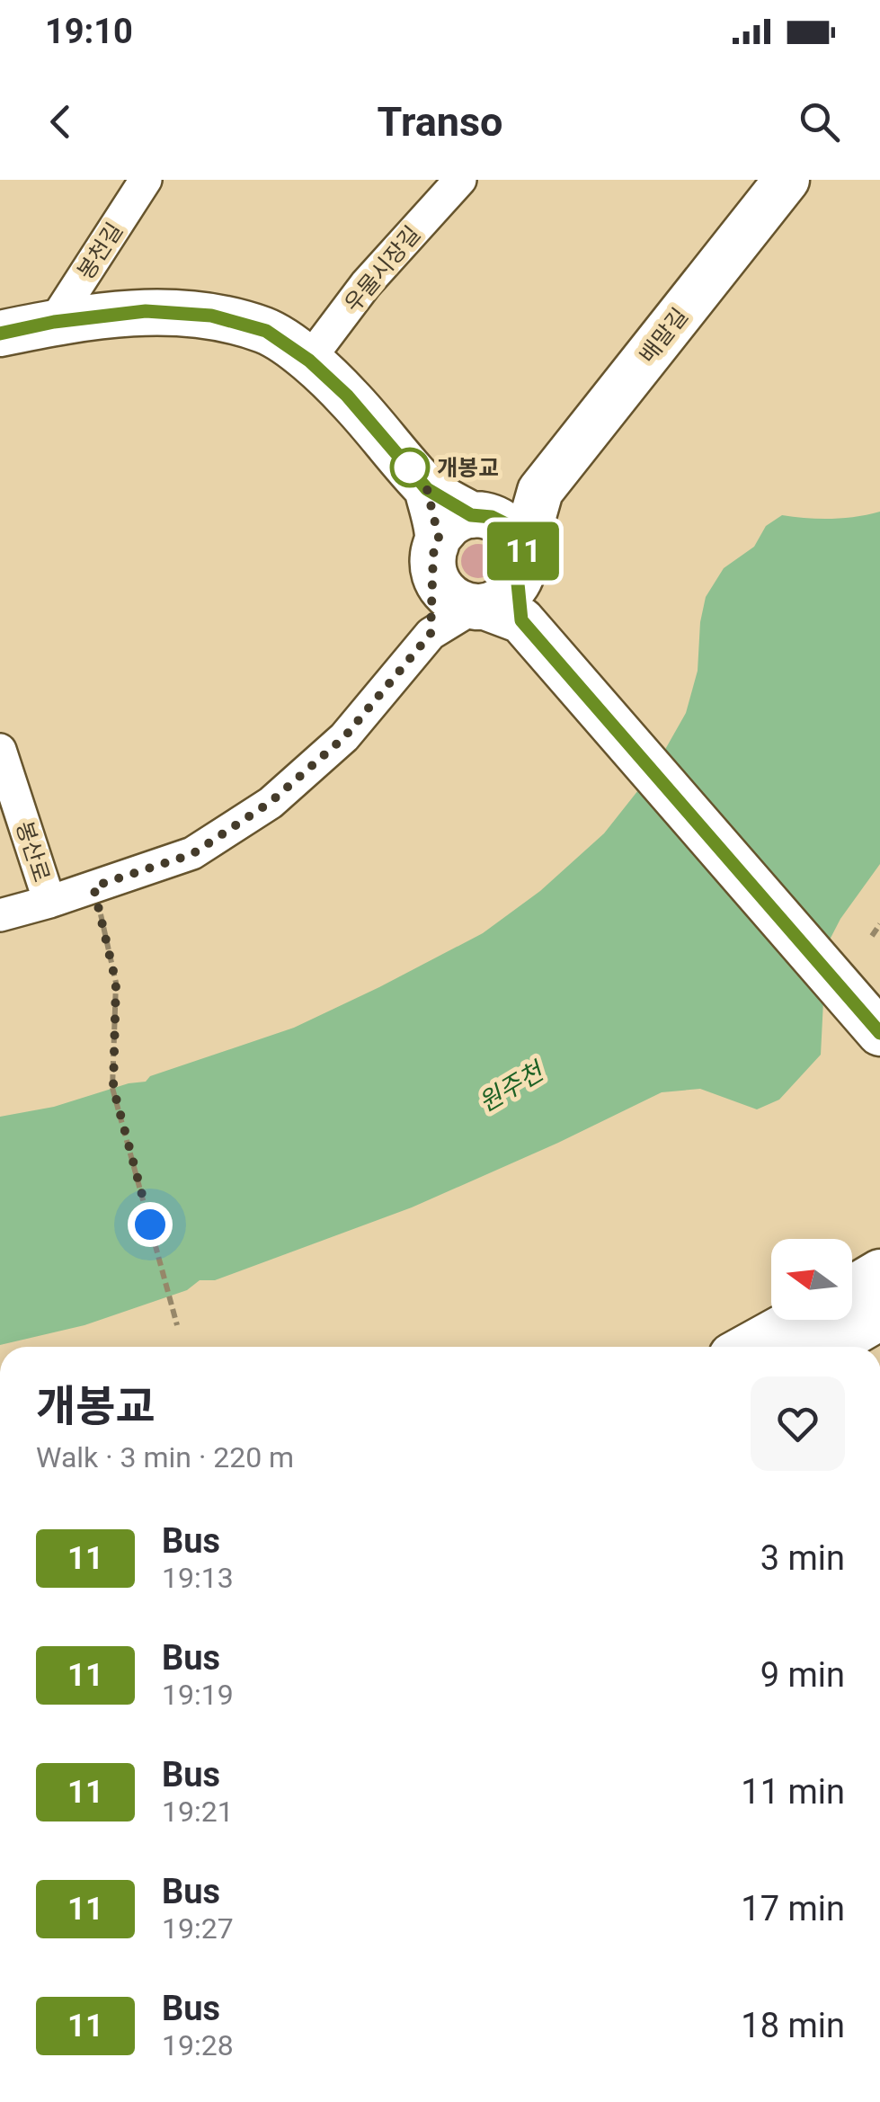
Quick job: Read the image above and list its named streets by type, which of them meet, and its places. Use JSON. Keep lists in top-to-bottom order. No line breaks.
{"streets":{"street":["봉천길","우물시장길","배말길","봉산로"]},"water":["원주천"],"places":["개봉교"],"lines":["bus line 11"],"north":"left","page":{"status":"19:10","header":"Transo","on_map":"11","heading":["개봉교","Walk · 3 min · 220 m"],"list":[{"mark":"11","name":"Bus","note":"19:13","value":"3 min"},{"mark":"11","name":"Bus","note":"19:19","value":"9 min"},{"mark":"11","name":"Bus","note":"19:21","value":"11 min"},{"mark":"11","name":"Bus","note":"19:27","value":"17 min"},{"mark":"11","name":"Bus","note":"19:28","value":"18 min"}]}}
